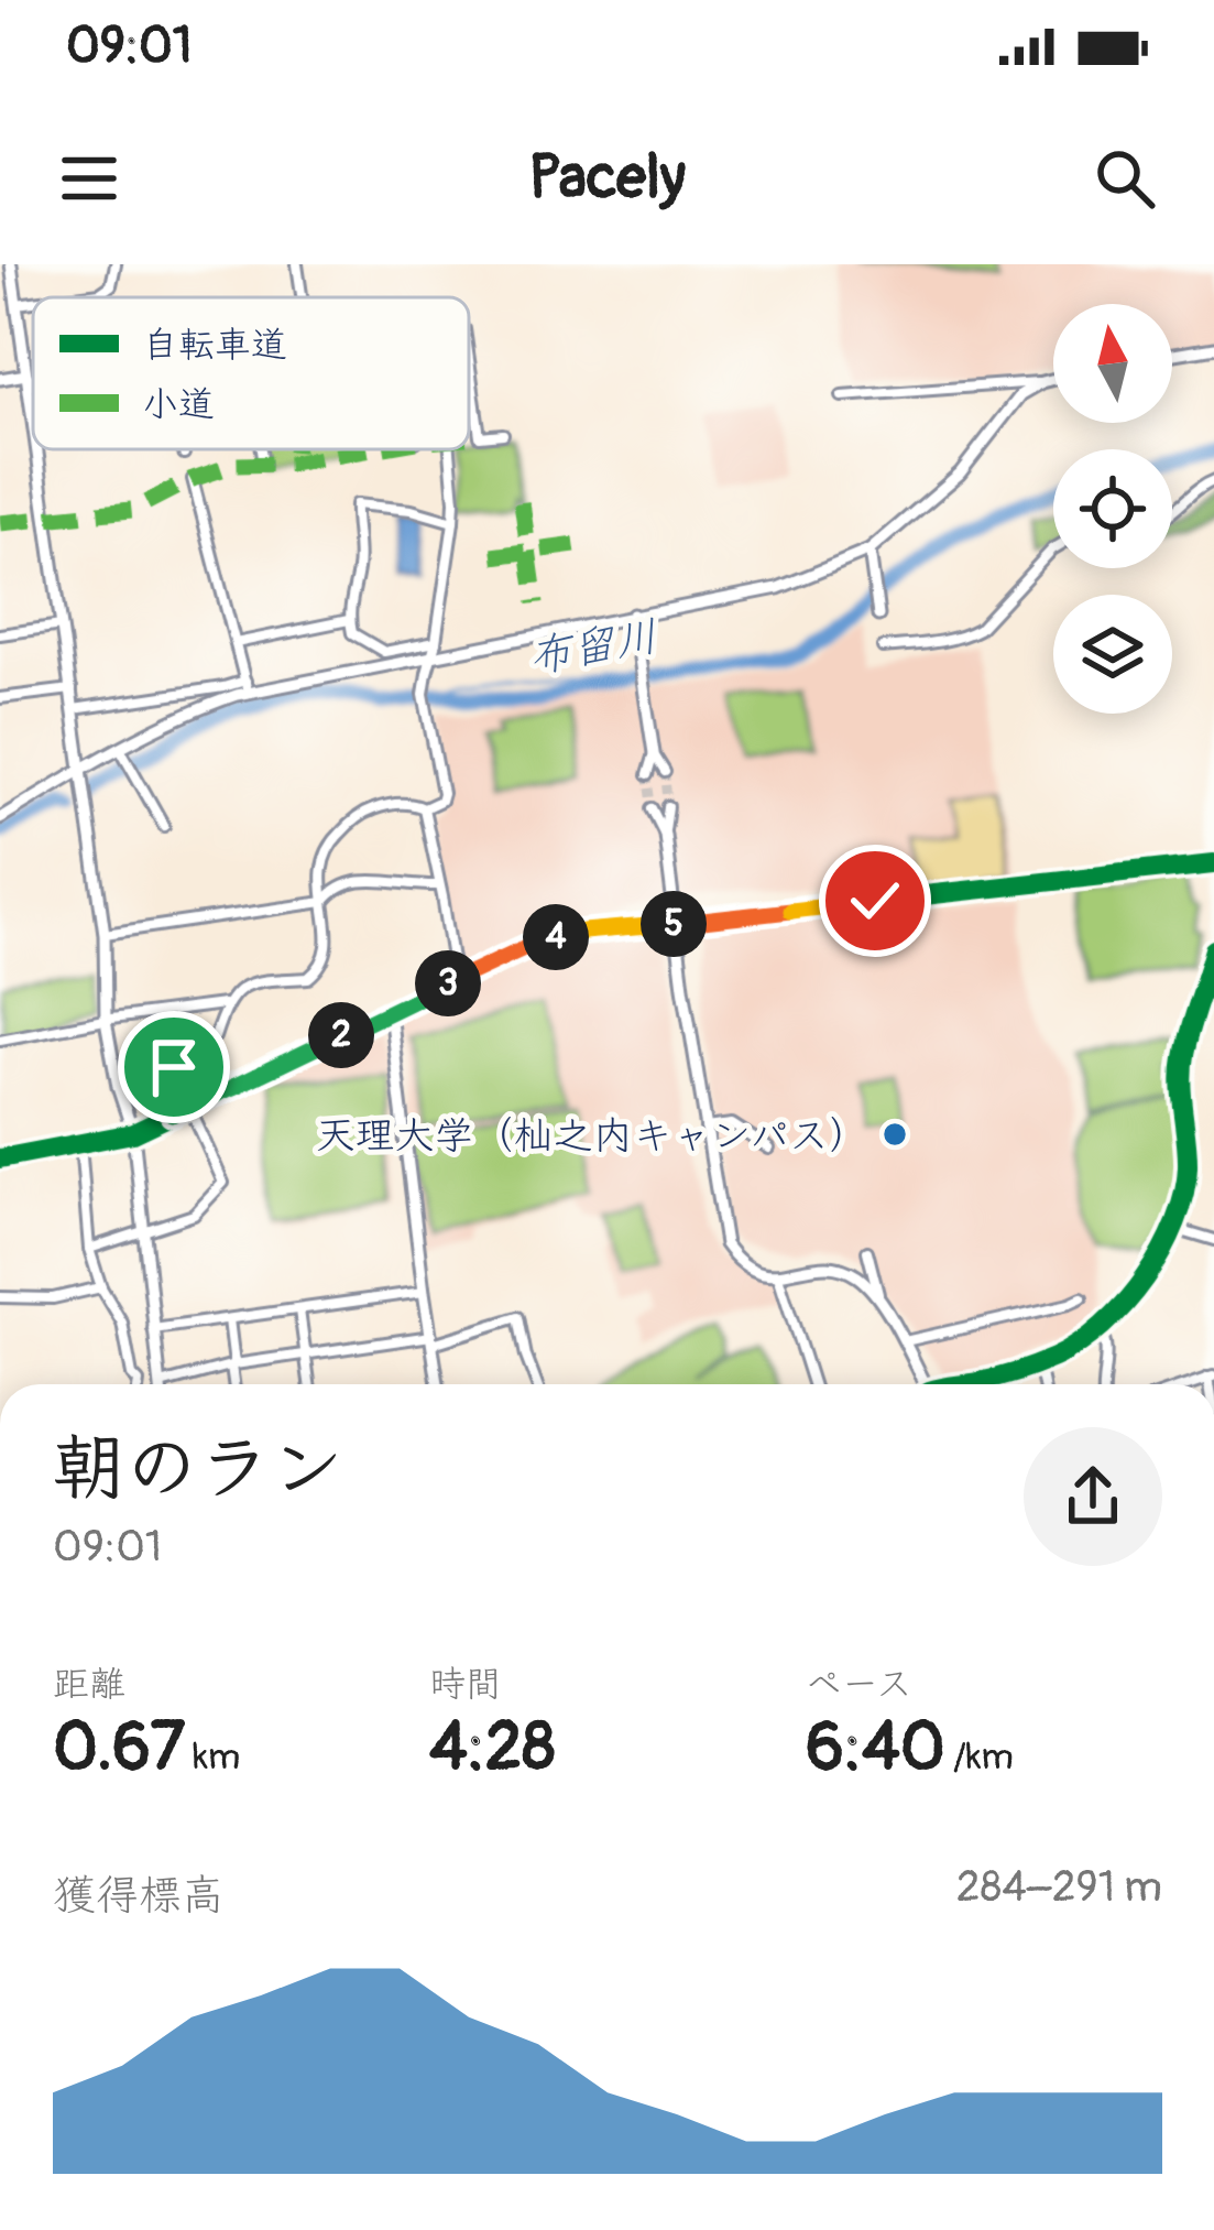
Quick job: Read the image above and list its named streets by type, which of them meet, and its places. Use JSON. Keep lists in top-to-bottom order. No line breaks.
{"water":["布留川"],"places":["天理大学（杣之内キャンパス）"],"legend":["自転車道","小道"],"north":"top","page":{"status":"09:01","header":"Pacely","pins":["5","4","3","2"],"heading":["朝のラン","09:01"],"stats":[["距離","0.67 km"],["時間","4:28"],["ペース","6:40 /km"]],"chart":["獲得標高","284–291 m"]}}
